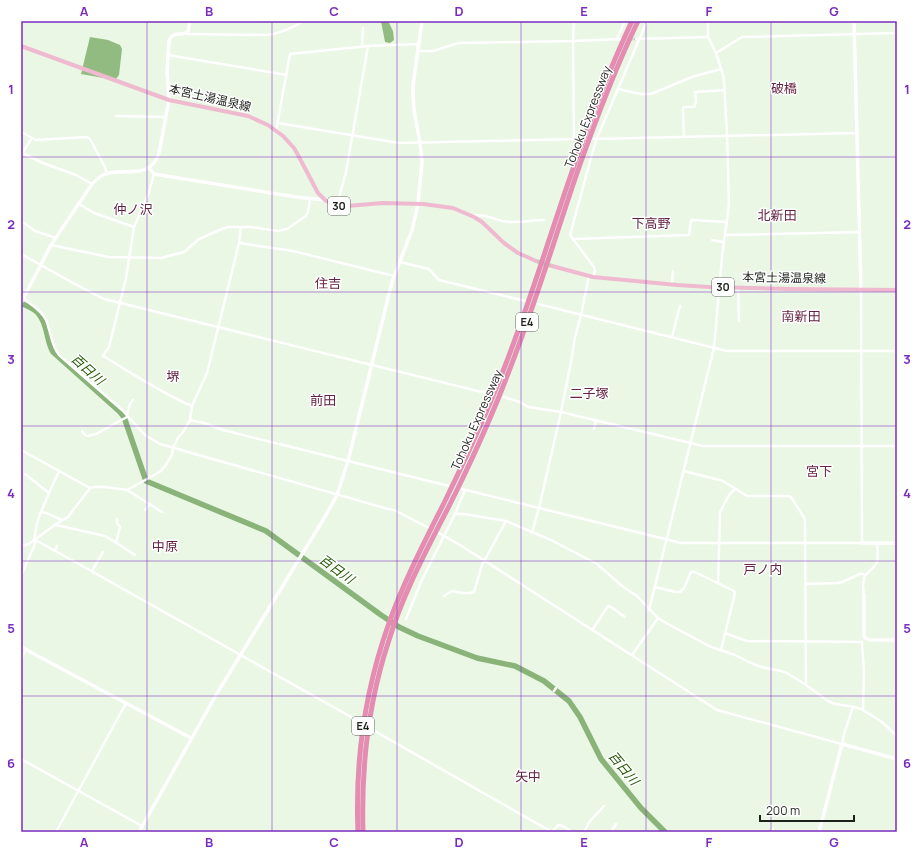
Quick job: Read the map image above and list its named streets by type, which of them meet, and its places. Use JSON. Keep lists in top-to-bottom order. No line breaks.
{"streets":{"highway":["Tohoku Expressway","E4"],"main road":["本宮土湯温泉線","30"]},"crossings":[["本宮土湯温泉線","30"]],"districts":["破橋","仲ノ沢","北新田","下高野","住吉","南新田","堺","二子塚","前田","宮下","中原","戸ノ内","矢中"],"water":["百日川"],"scale_bar":"200 m","grid":{"columns":["A","B","C","D","E","F","G"],"rows":["1","2","3","4","5","6"]}}
